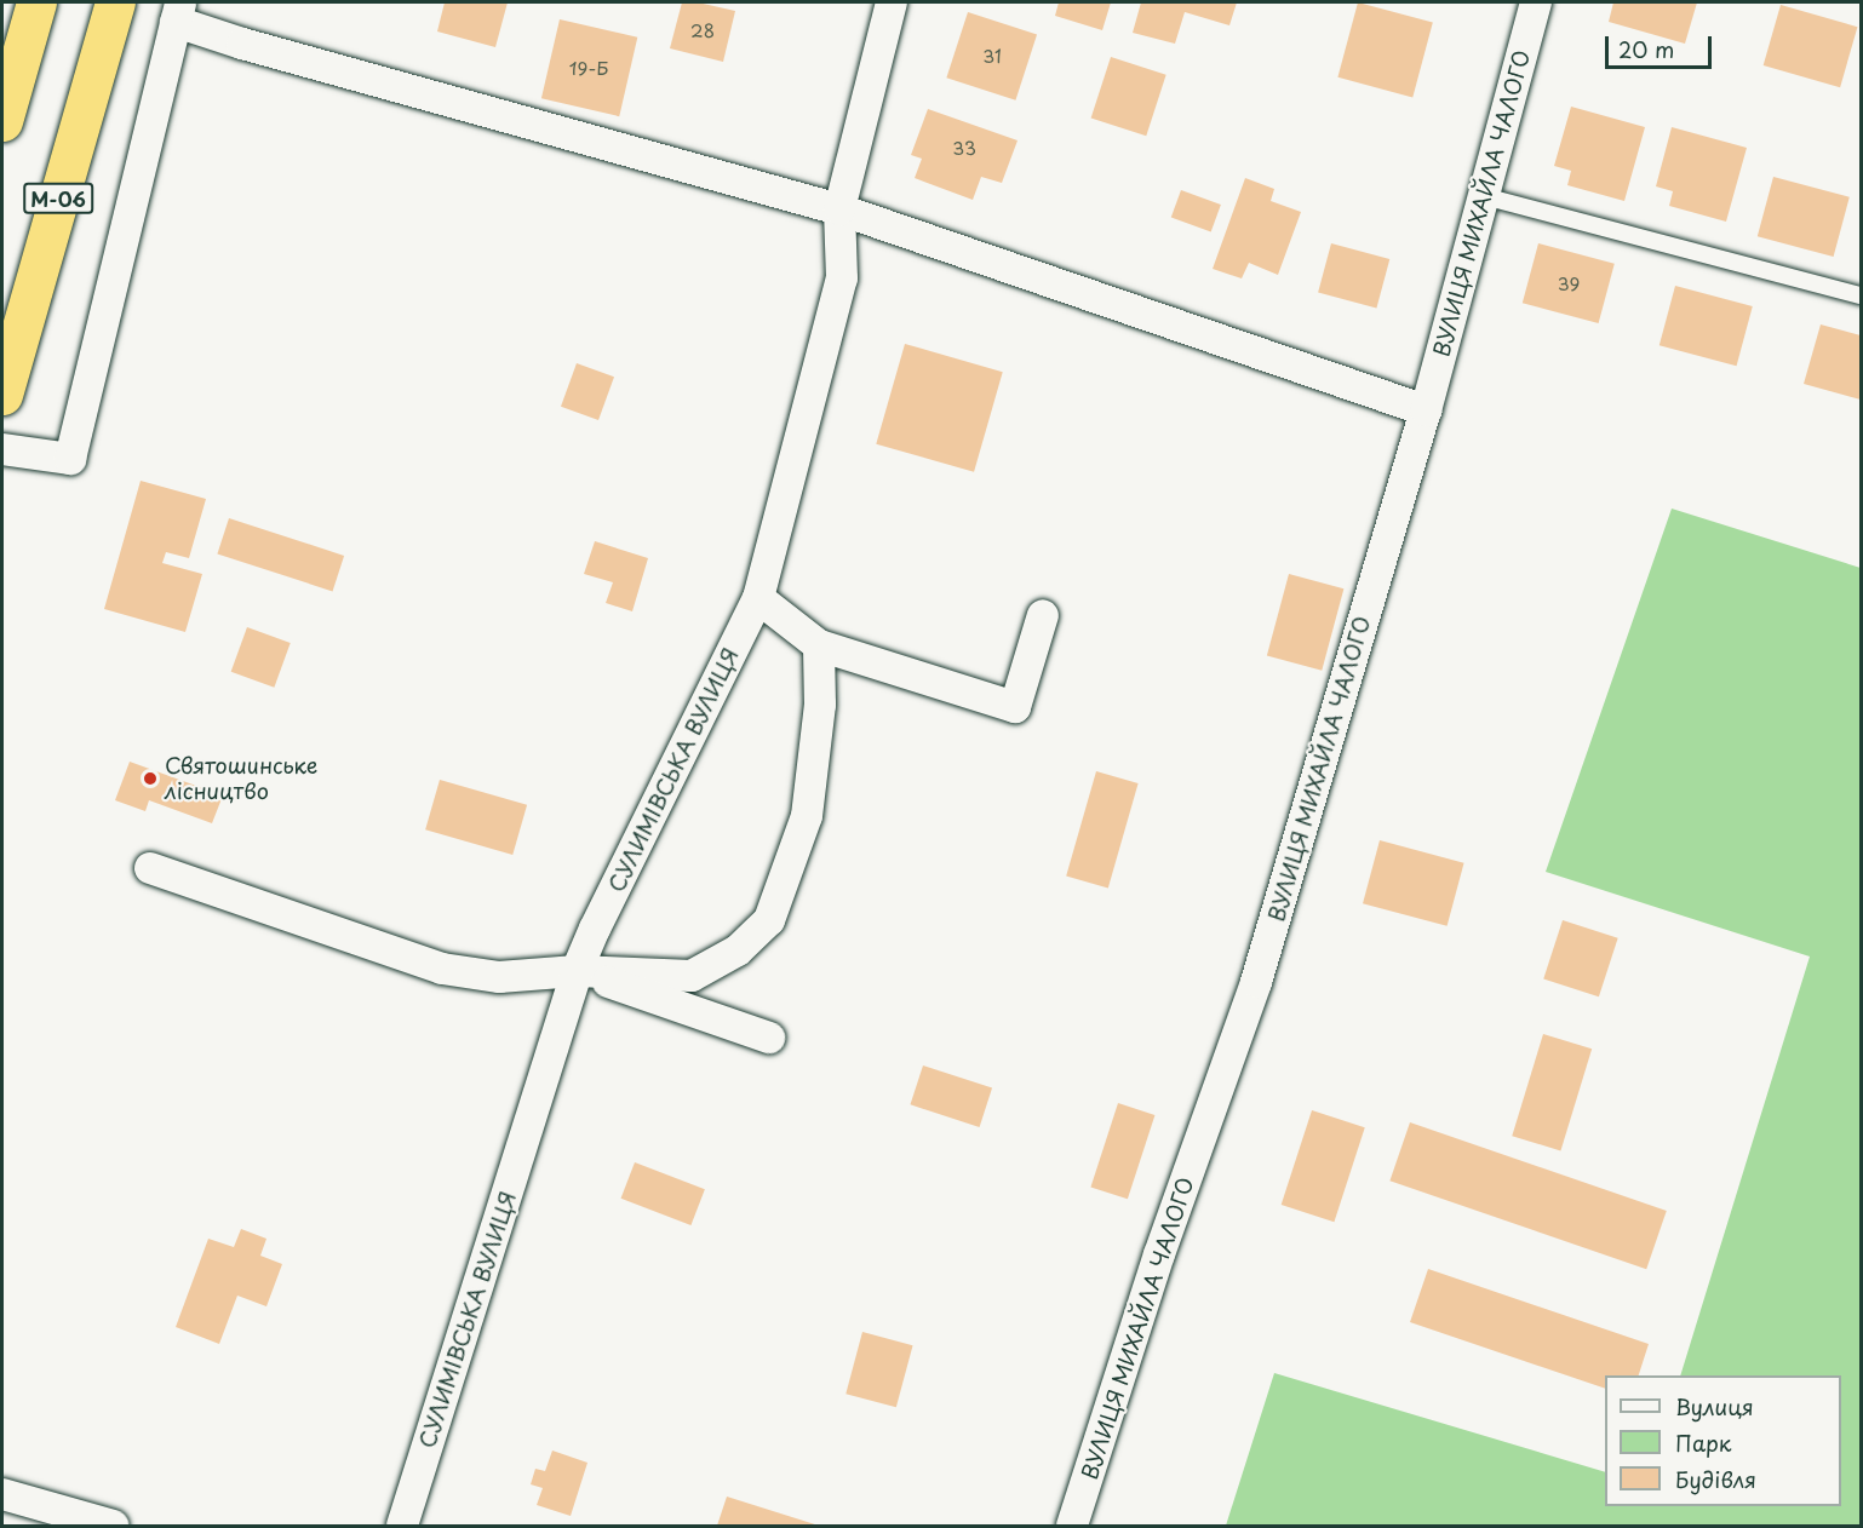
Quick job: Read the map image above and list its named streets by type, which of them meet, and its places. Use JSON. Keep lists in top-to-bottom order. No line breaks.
{"streets":{"highway":["М-06"],"street":["ВУЛИЦЯ МИХАЙЛА ЧАЛОГО","СУЛИМІВСЬКА ВУЛИЦЯ"]},"places":["Святошинське лісництво"],"house_numbers":["28","31","19-Б","33","39"],"legend":["Вулиця","Парк","Будівля"],"scale_bar":"20 m"}
